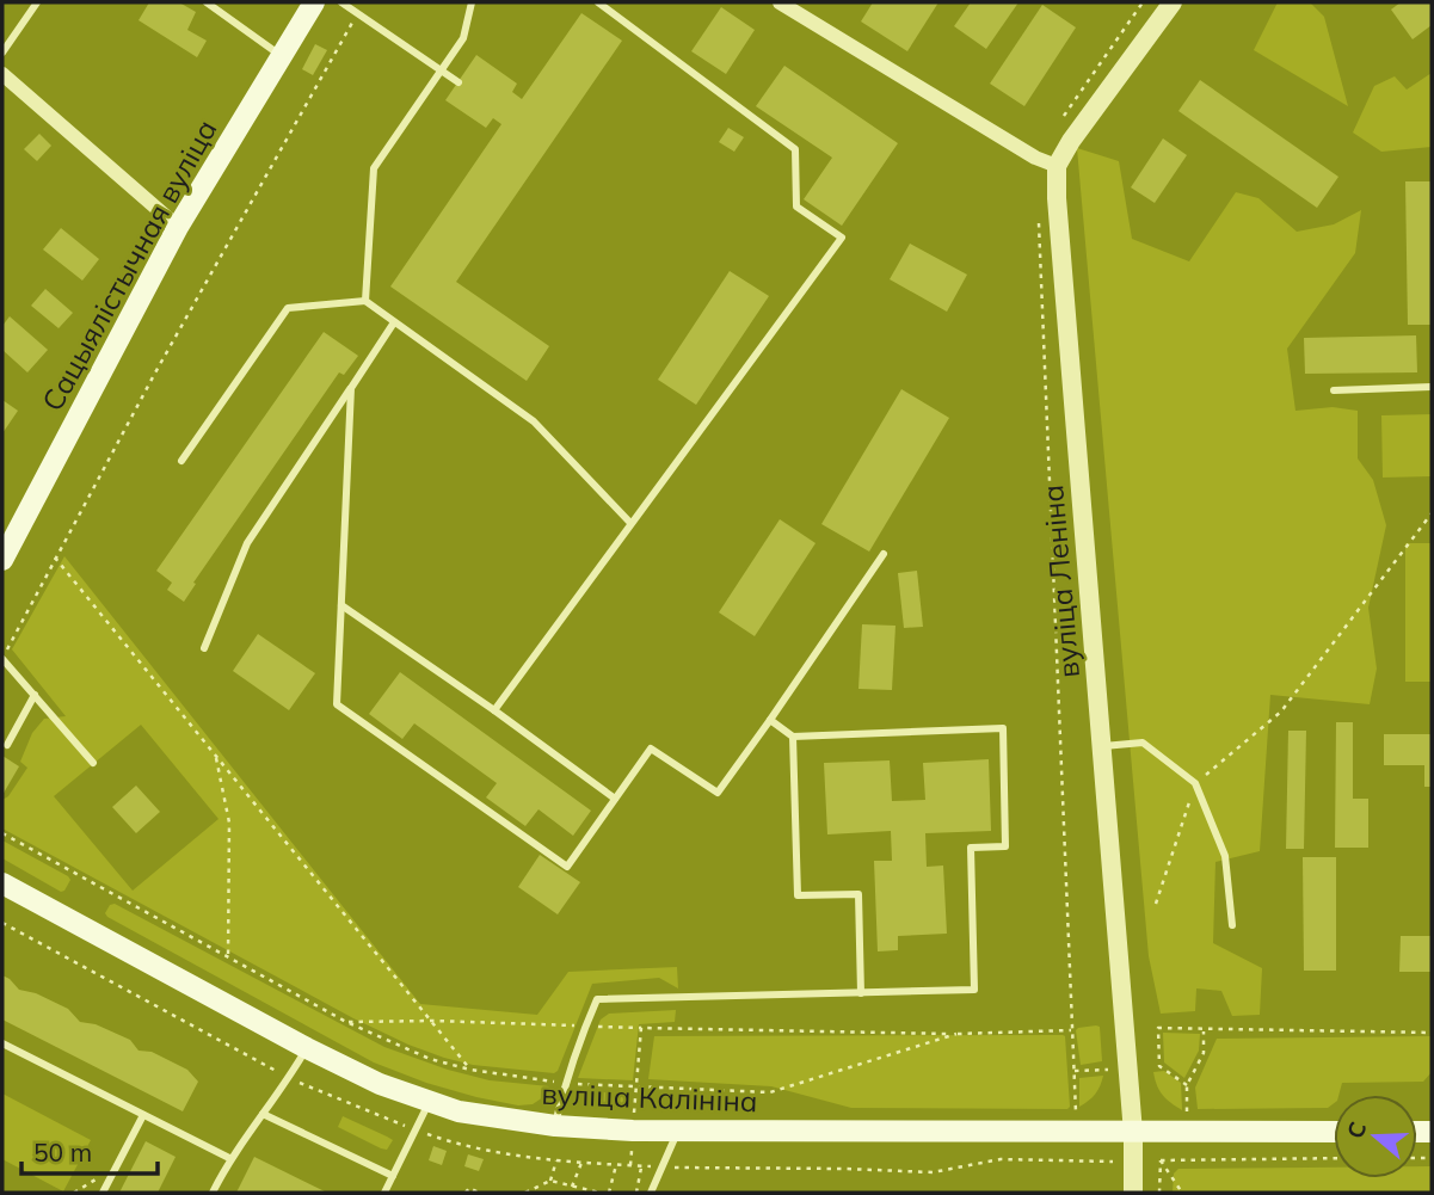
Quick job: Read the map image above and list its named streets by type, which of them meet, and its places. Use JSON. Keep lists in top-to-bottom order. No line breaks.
{"streets":{"main road":["Сацыялістычная вуліца","вуліца Калініна"],"street":["вуліца Леніна"]},"crossings":[["вуліца Леніна","вуліца Калініна"]],"scale_bar":"50 m","north":"left"}
